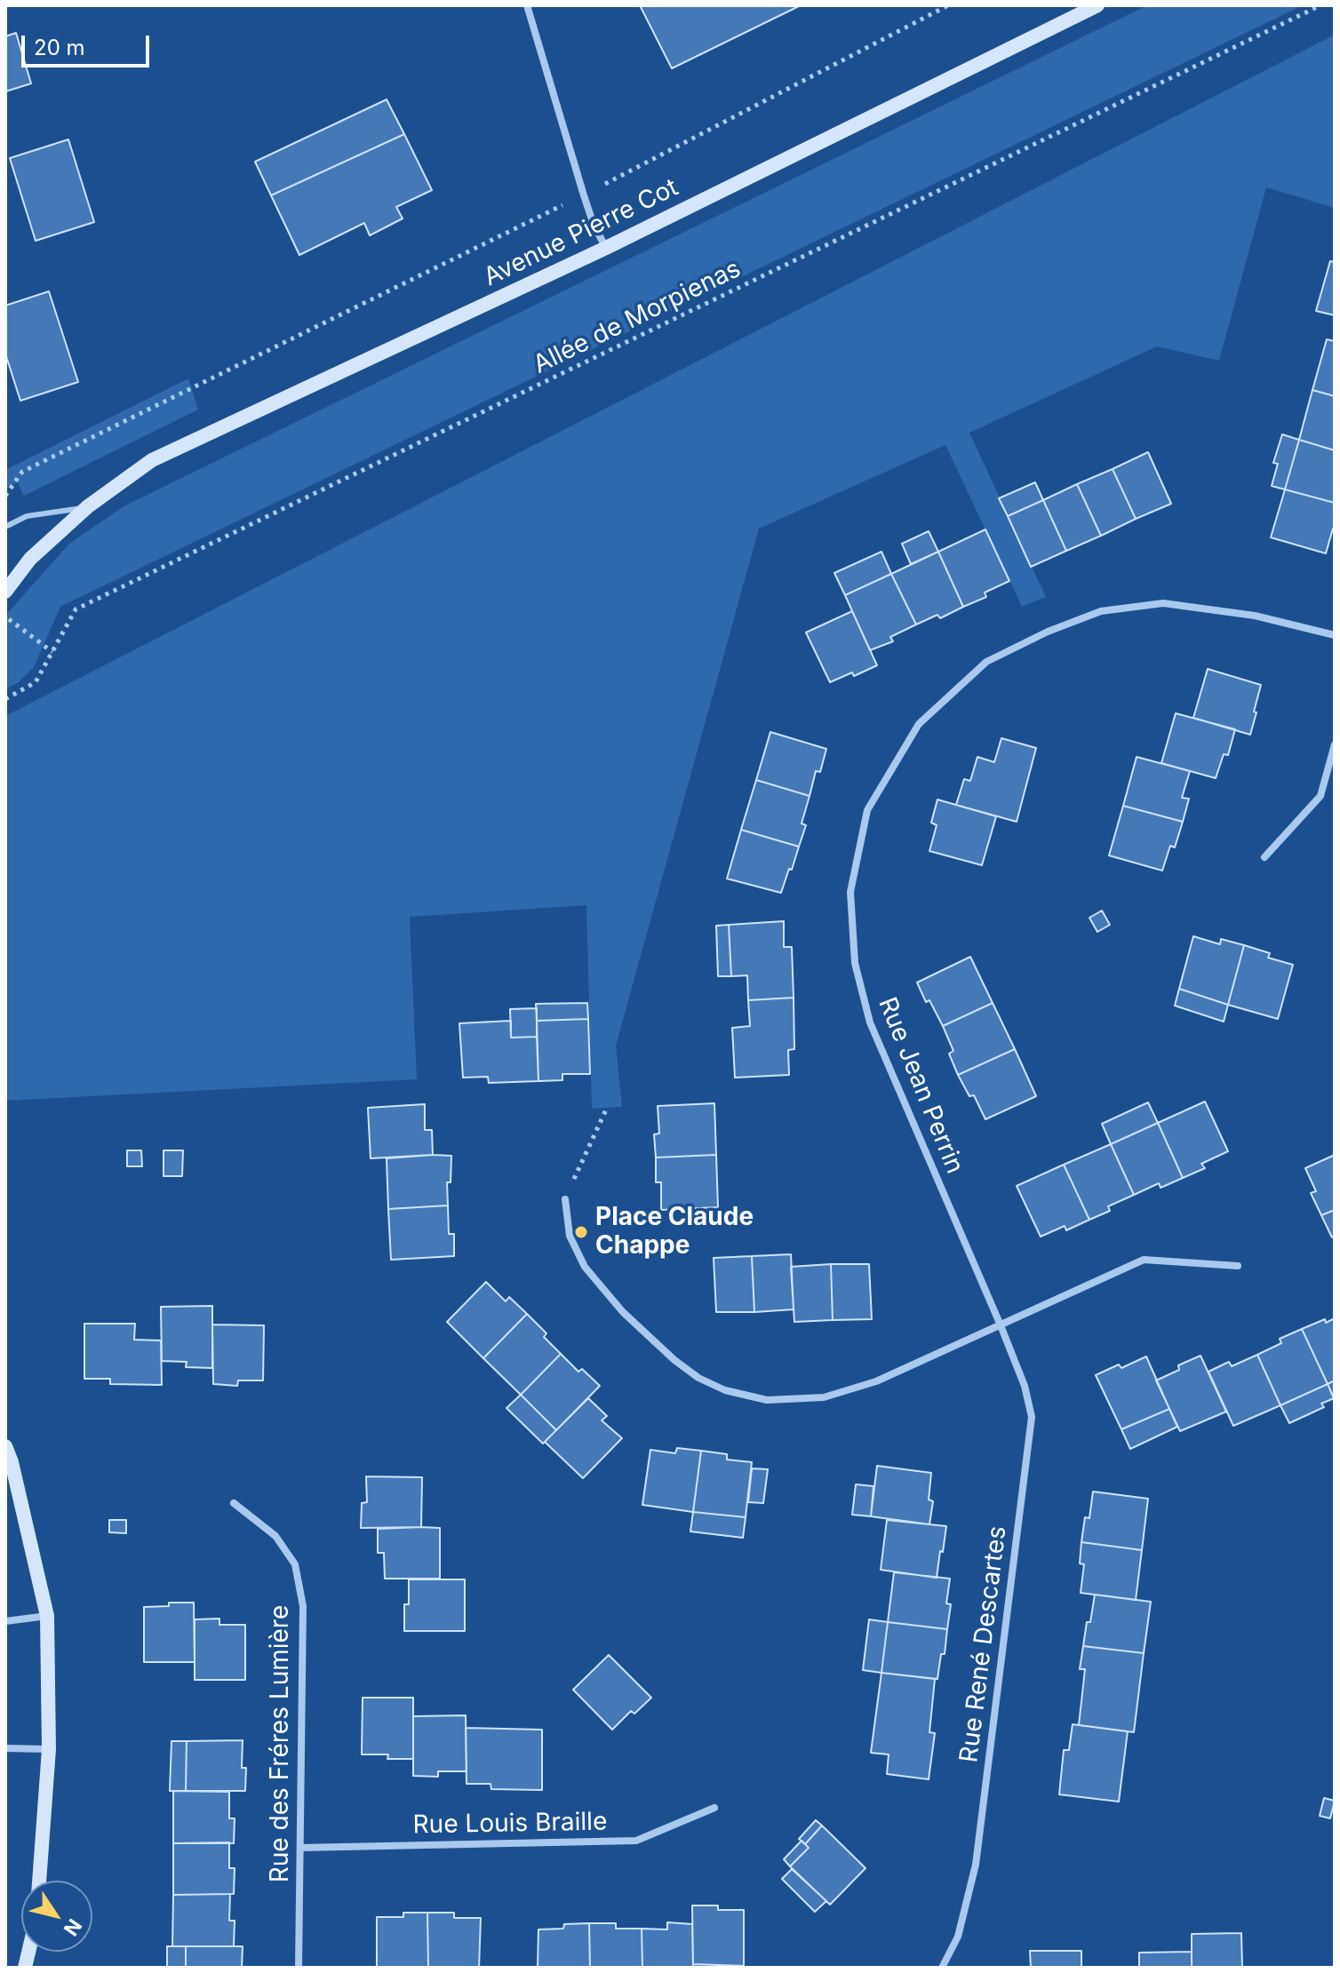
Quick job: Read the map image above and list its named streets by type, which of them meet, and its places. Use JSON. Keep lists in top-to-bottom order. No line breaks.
{"streets":{"street":["Avenue Pierre Cot","Rue Jean Perrin","Rue René Descartes","Rue des Fréres Lumière","Rue Louis Braille"],"path":["Allée de Morpienas"]},"crossings":[["Rue Jean Perrin","Rue René Descartes"],["Rue des Fréres Lumière","Rue Louis Braille"]],"places":["Place Claude Chappe"],"scale_bar":"20 m","north":"bottom right"}
